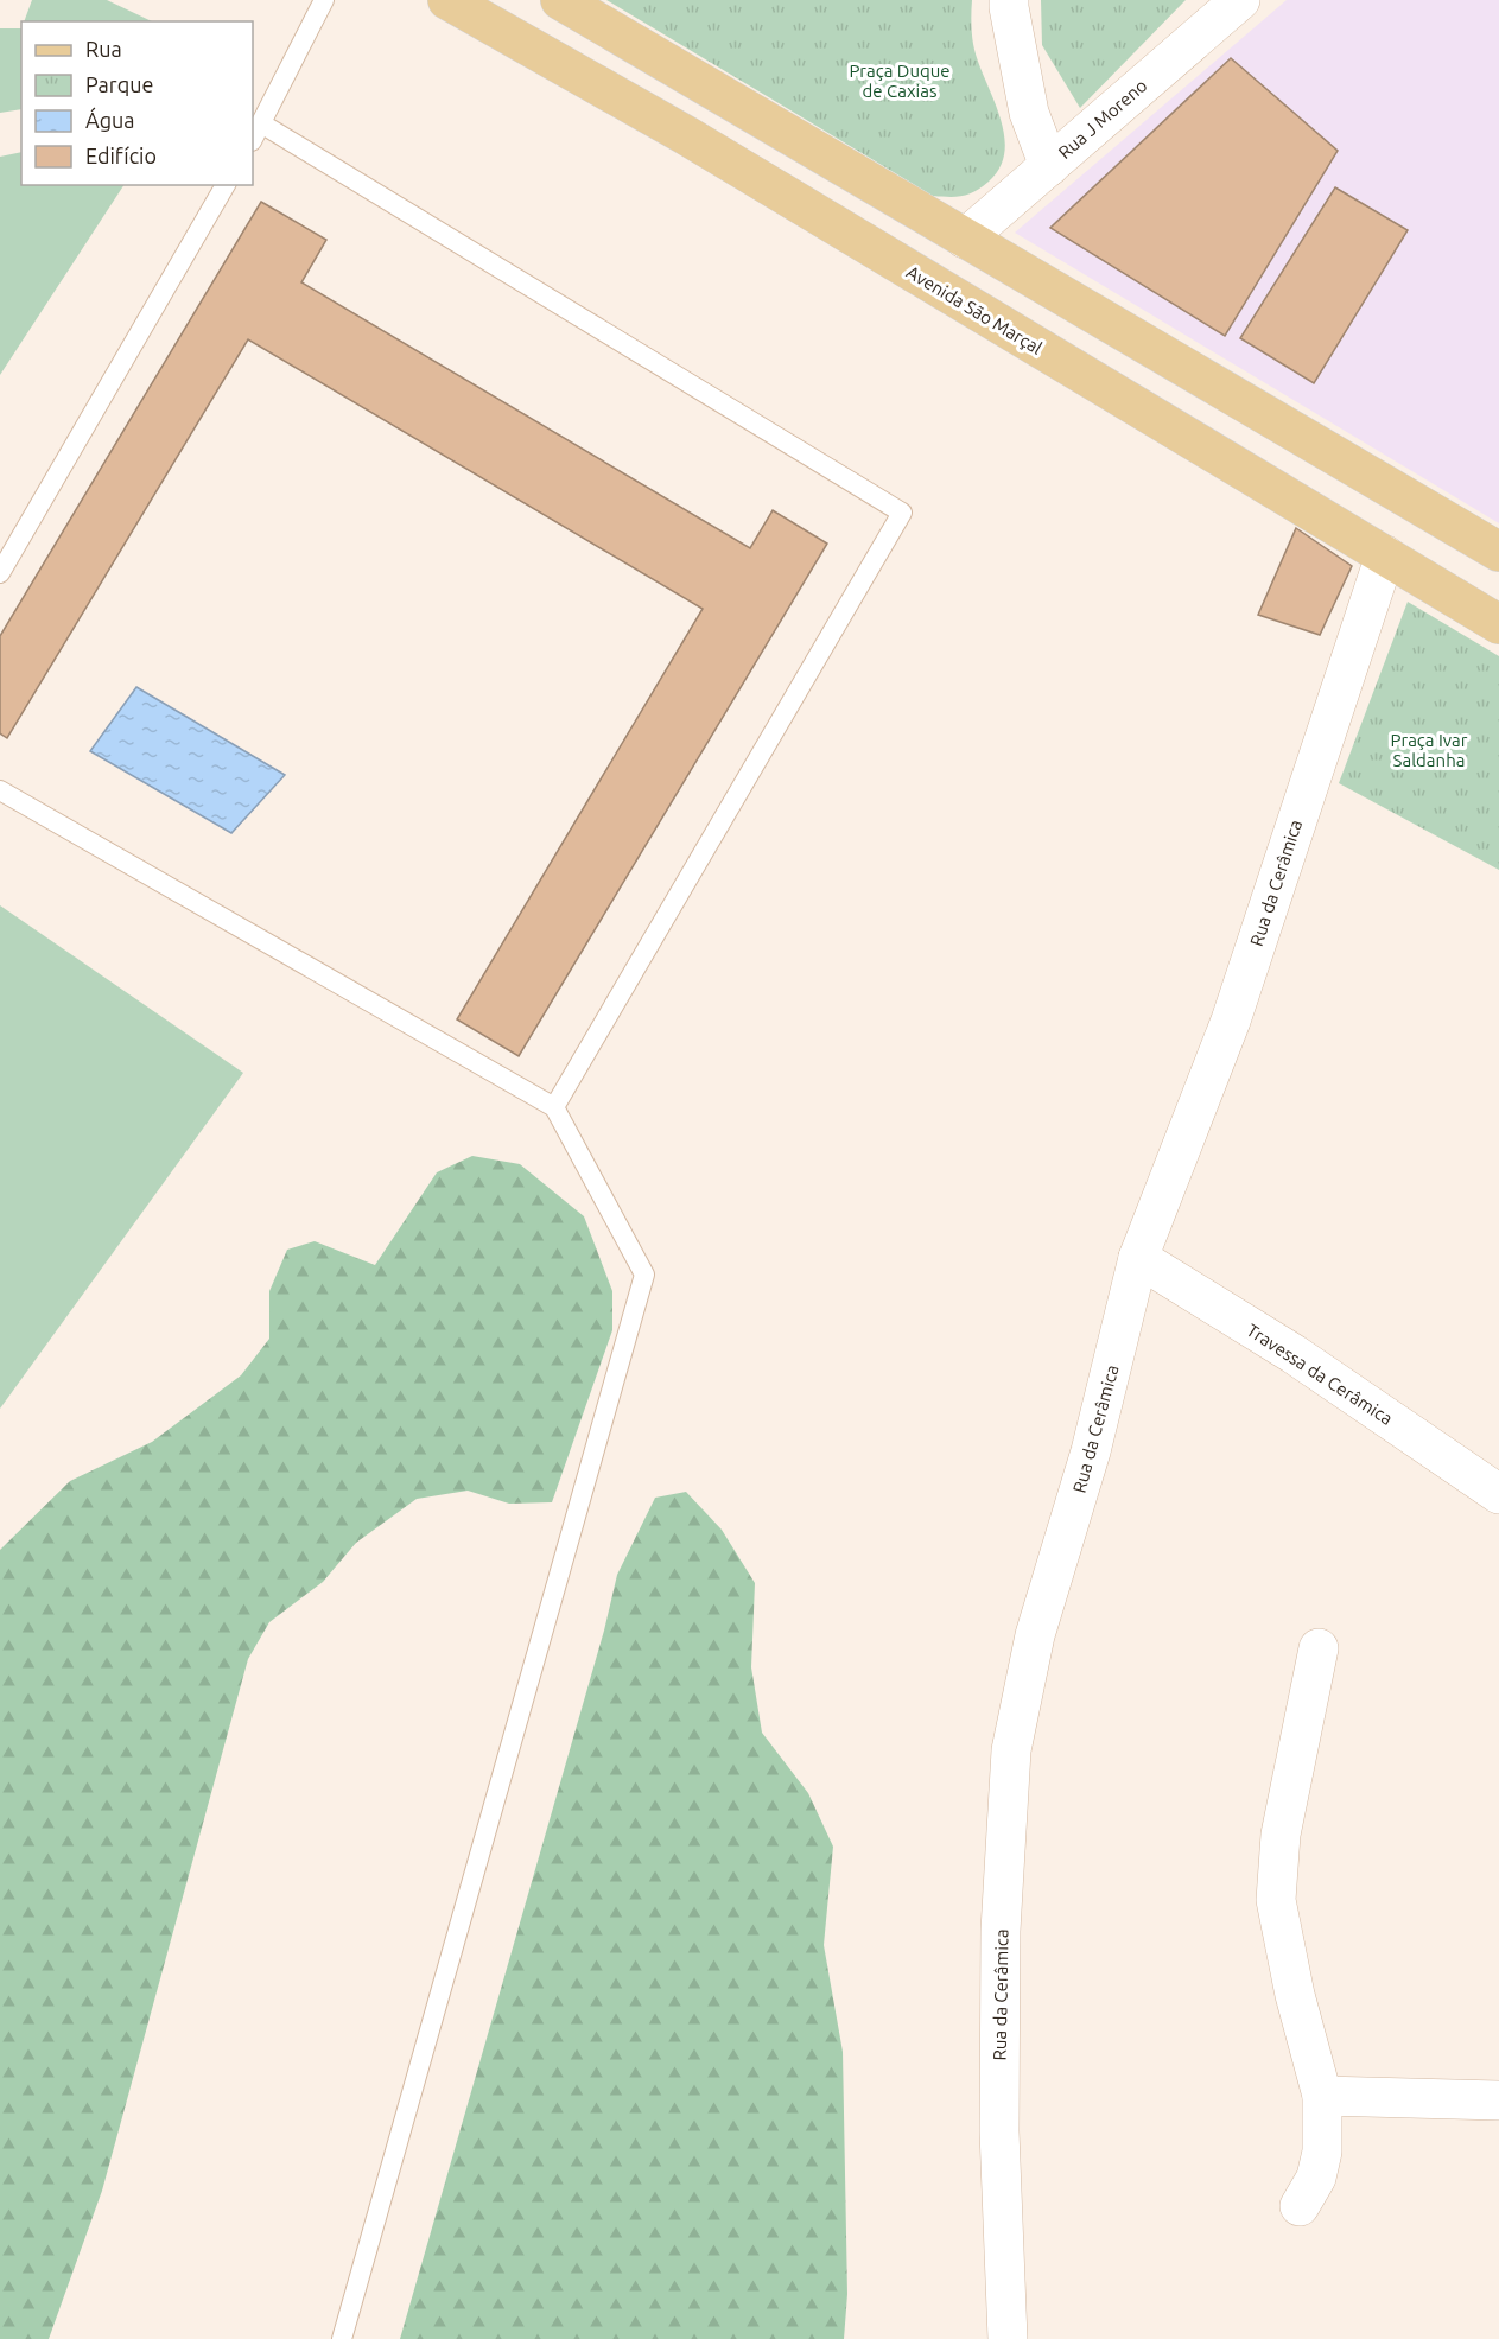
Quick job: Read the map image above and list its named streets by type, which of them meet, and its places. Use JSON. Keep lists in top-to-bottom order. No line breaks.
{"streets":{"main road":["Avenida São Marçal"],"street":["Rua J Moreno","Rua da Cerâmica","Travessa da Cerâmica"]},"crossings":[["Avenida São Marçal","Rua da Cerâmica"],["Rua da Cerâmica","Travessa da Cerâmica"]],"parks":["Praça Duque de Caxias","Praça Ivar Saldanha"],"legend":["Rua","Parque","Água","Edifício"]}
